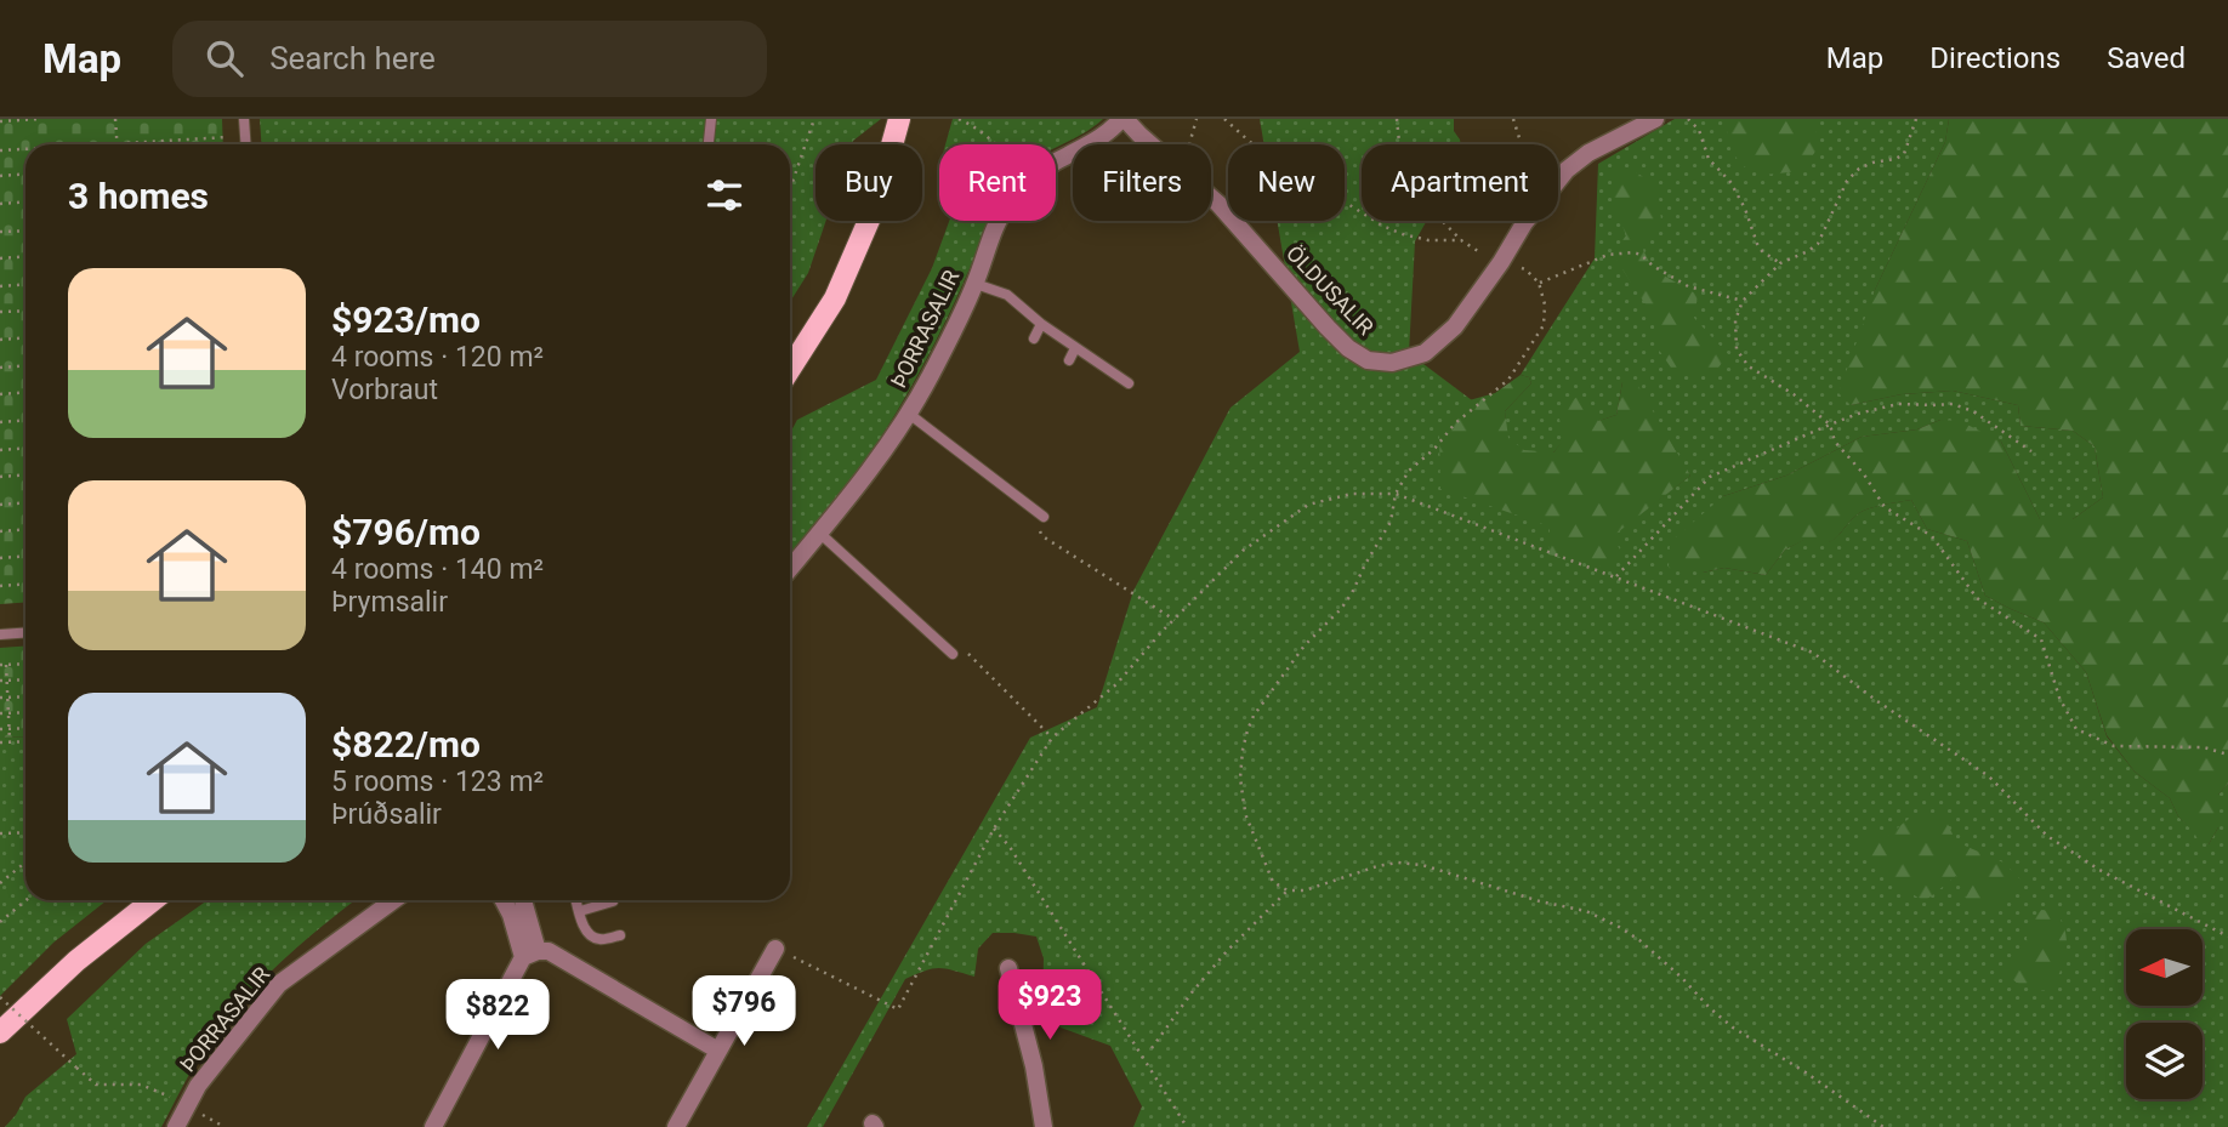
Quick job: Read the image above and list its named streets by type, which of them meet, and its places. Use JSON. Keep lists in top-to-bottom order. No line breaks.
{"streets":{"street":["ÖLDUSALIR","ÞORRASALIR"]},"crossings":[["ÖLDUSALIR","ÞORRASALIR"]],"north":"left","page":{"header":"Map","search":"Search here","nav":["Map","Directions","Saved"],"chip":["Buy","Rent","Filters","New","Apartment"],"heading":"3 homes","list":[{"name":"$923/mo","note":"4 rooms · 120 m² · Vorbraut"},{"name":"$796/mo","note":"4 rooms · 140 m² · Þrymsalir"},{"name":"$822/mo","note":"5 rooms · 123 m² · Þrúðsalir"}],"price":["$923","$796","$822"]}}
